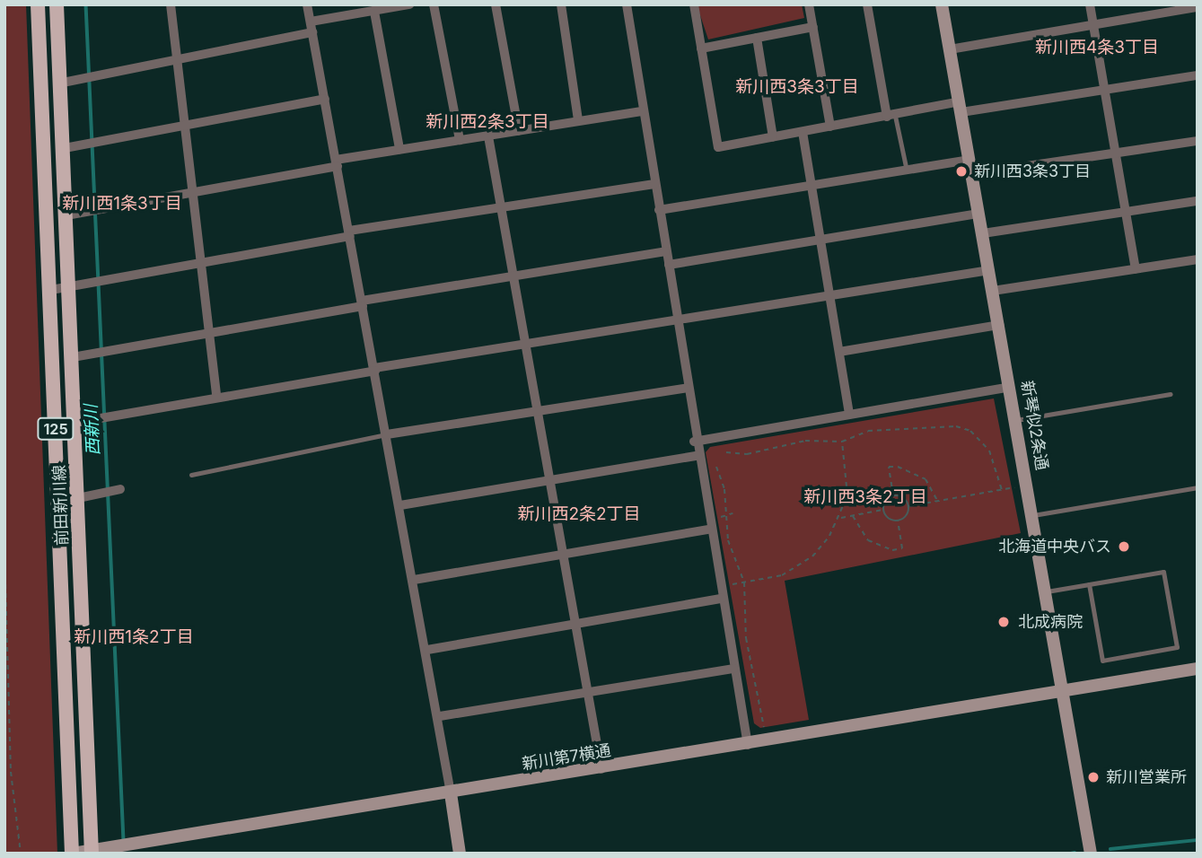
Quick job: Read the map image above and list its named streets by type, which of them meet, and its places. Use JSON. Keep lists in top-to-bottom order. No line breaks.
{"streets":{"main road":["125","前田新川線"],"street":["新琴似2条通","新川第7横通"]},"crossings":[["新琴似2条通","新川第7横通"],["前田新川線","新川第7横通"]],"districts":["新川西4条3丁目","新川西3条3丁目","新川西2条3丁目","新川西1条3丁目","新川西3条2丁目","新川西2条2丁目","新川西1条2丁目"],"water":["西新川"],"places":["新川西3条3丁目","北海道中央バス","北成病院","新川営業所"]}
